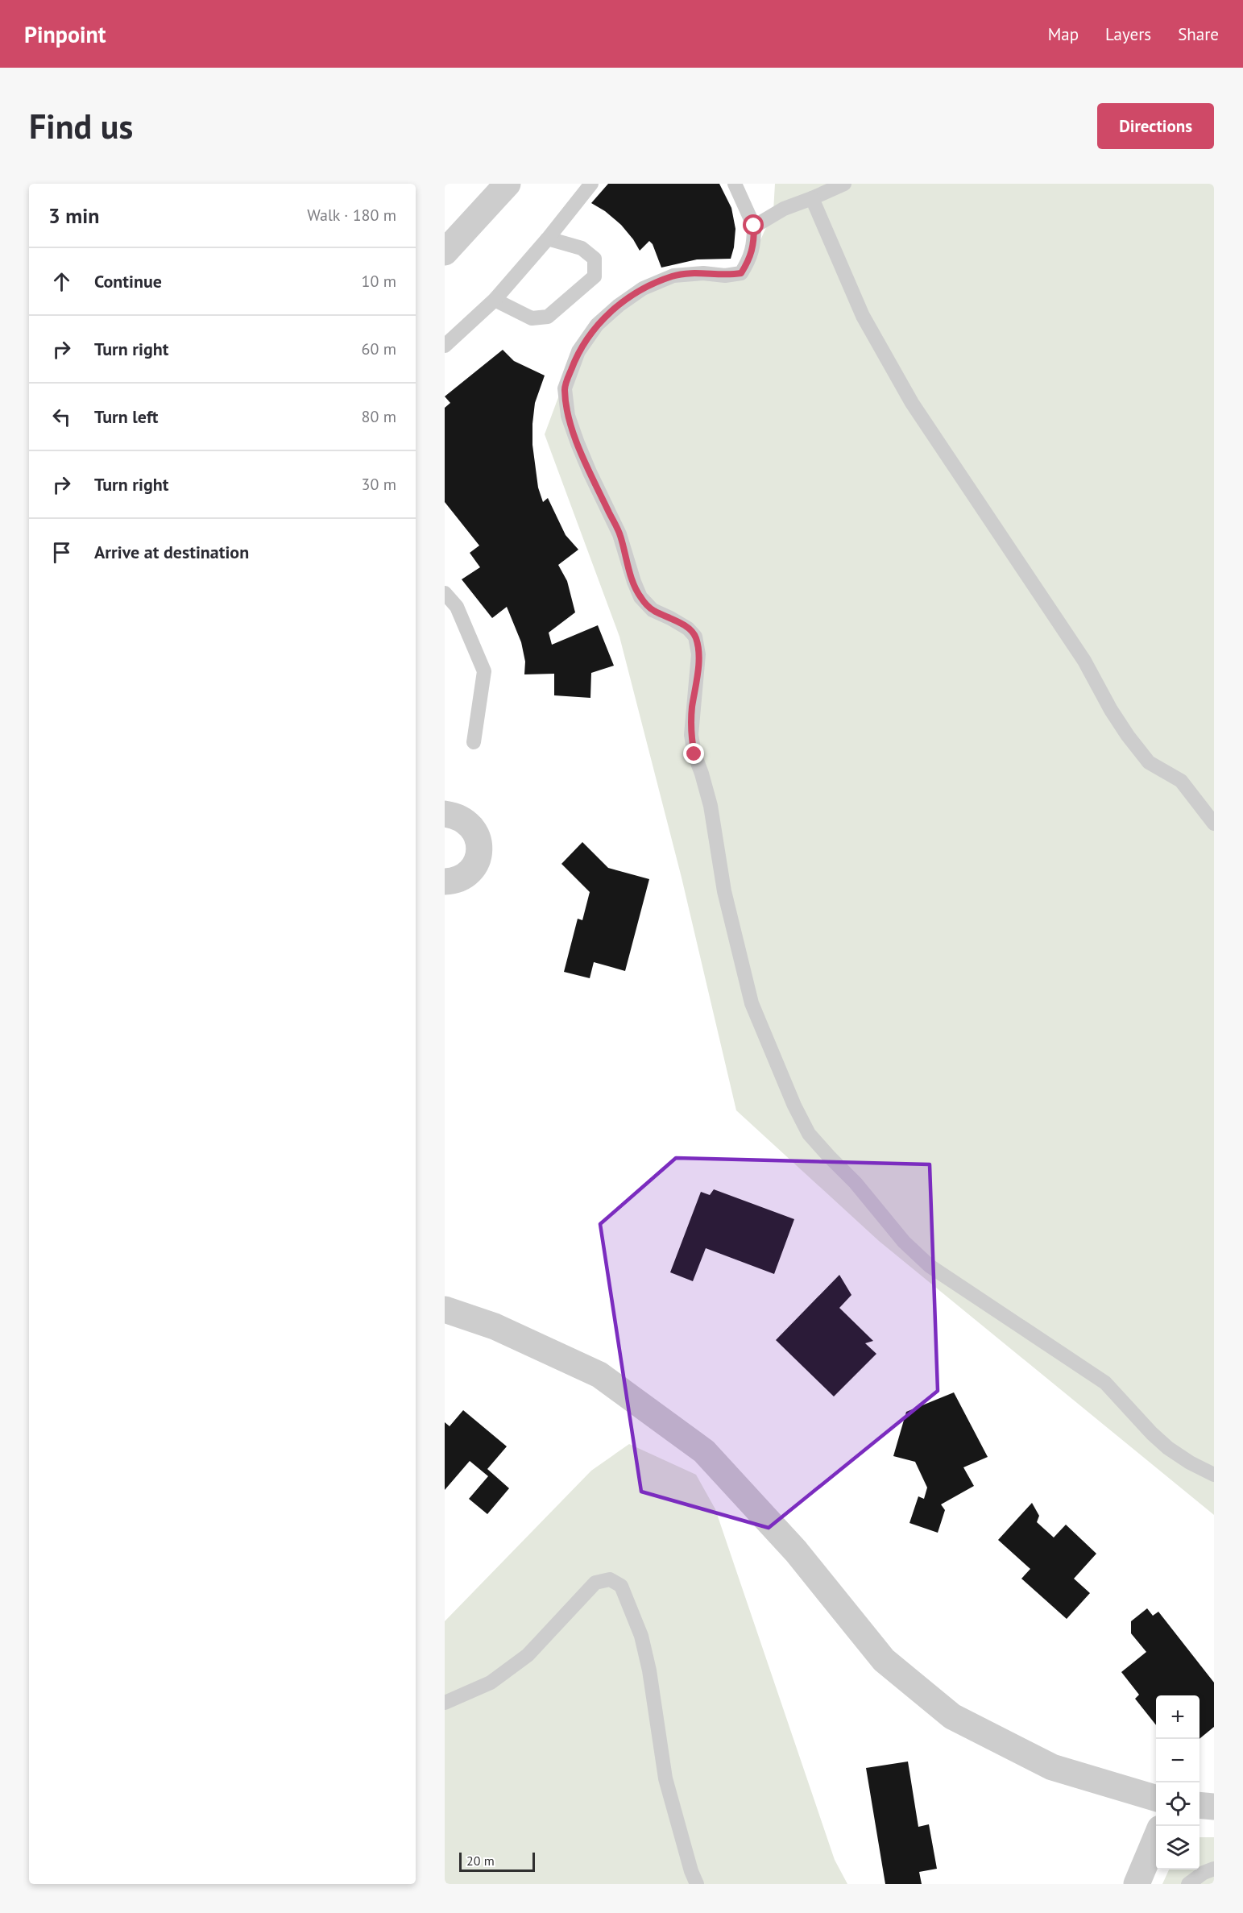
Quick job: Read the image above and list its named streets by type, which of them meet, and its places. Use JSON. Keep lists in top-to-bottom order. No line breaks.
{"scale_bar":"20 m","page":{"header":"Pinpoint","nav":["Map","Layers","Share"],"buttons":"Directions","title":"Find us","heading":["3 min","Walk · 180 m"],"list":[["Continue","10 m"],["Turn right","60 m"],["Turn left","80 m"],["Turn right","30 m"],"Arrive at destination"],"map_buttons":["+","−"],"scale":"20 m"}}
